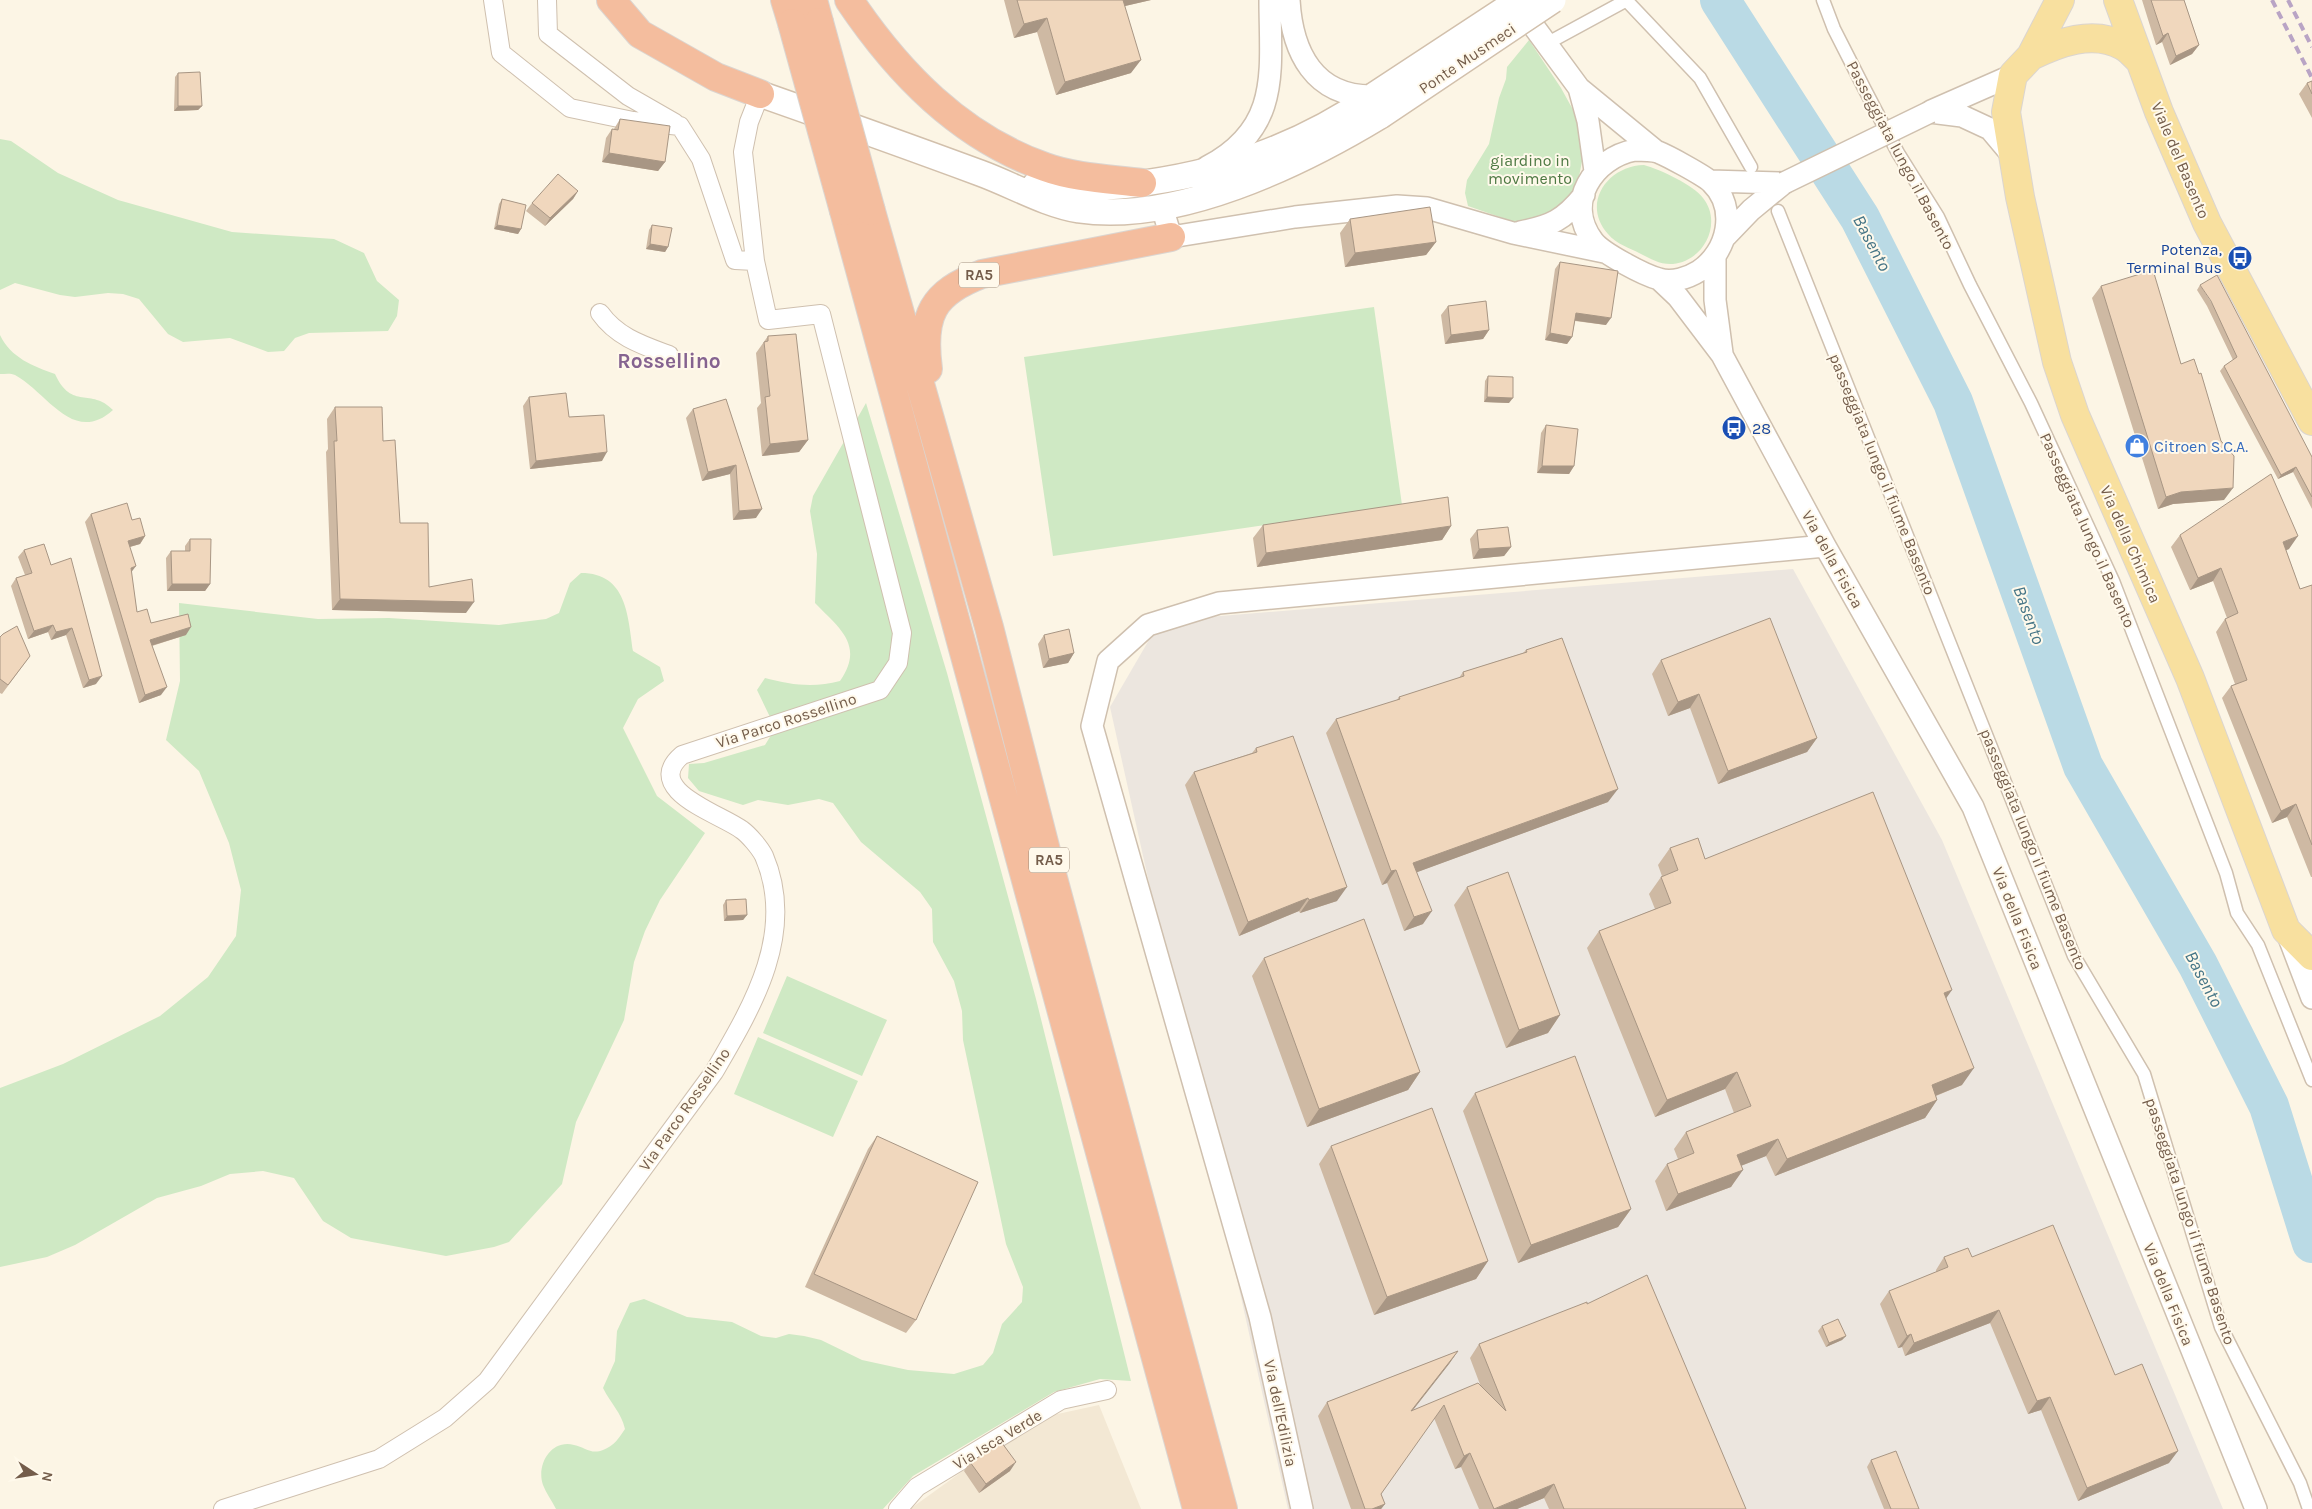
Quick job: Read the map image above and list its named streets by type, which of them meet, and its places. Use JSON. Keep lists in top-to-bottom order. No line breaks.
{"streets":{"highway":["RA5"],"main road":["Ponte Musmeci","Viale del Basento","Via della Chimica"],"street":["Passeggiata lungo il Basento","passeggiata lungo il fiume Basento","Via della Fisica","Via Parco Rossellino","Via dell'Edilizia","Via Isca Verde"]},"crossings":[["Via della Fisica","Via dell'Edilizia"]],"districts":["Rossellino"],"water":["Basento"],"parks":["giardino in movimento"],"places":{"bus stop":["Potenza, Terminal Bus","28"],"shop":["Citroen S.C.A."]},"north":"right"}
